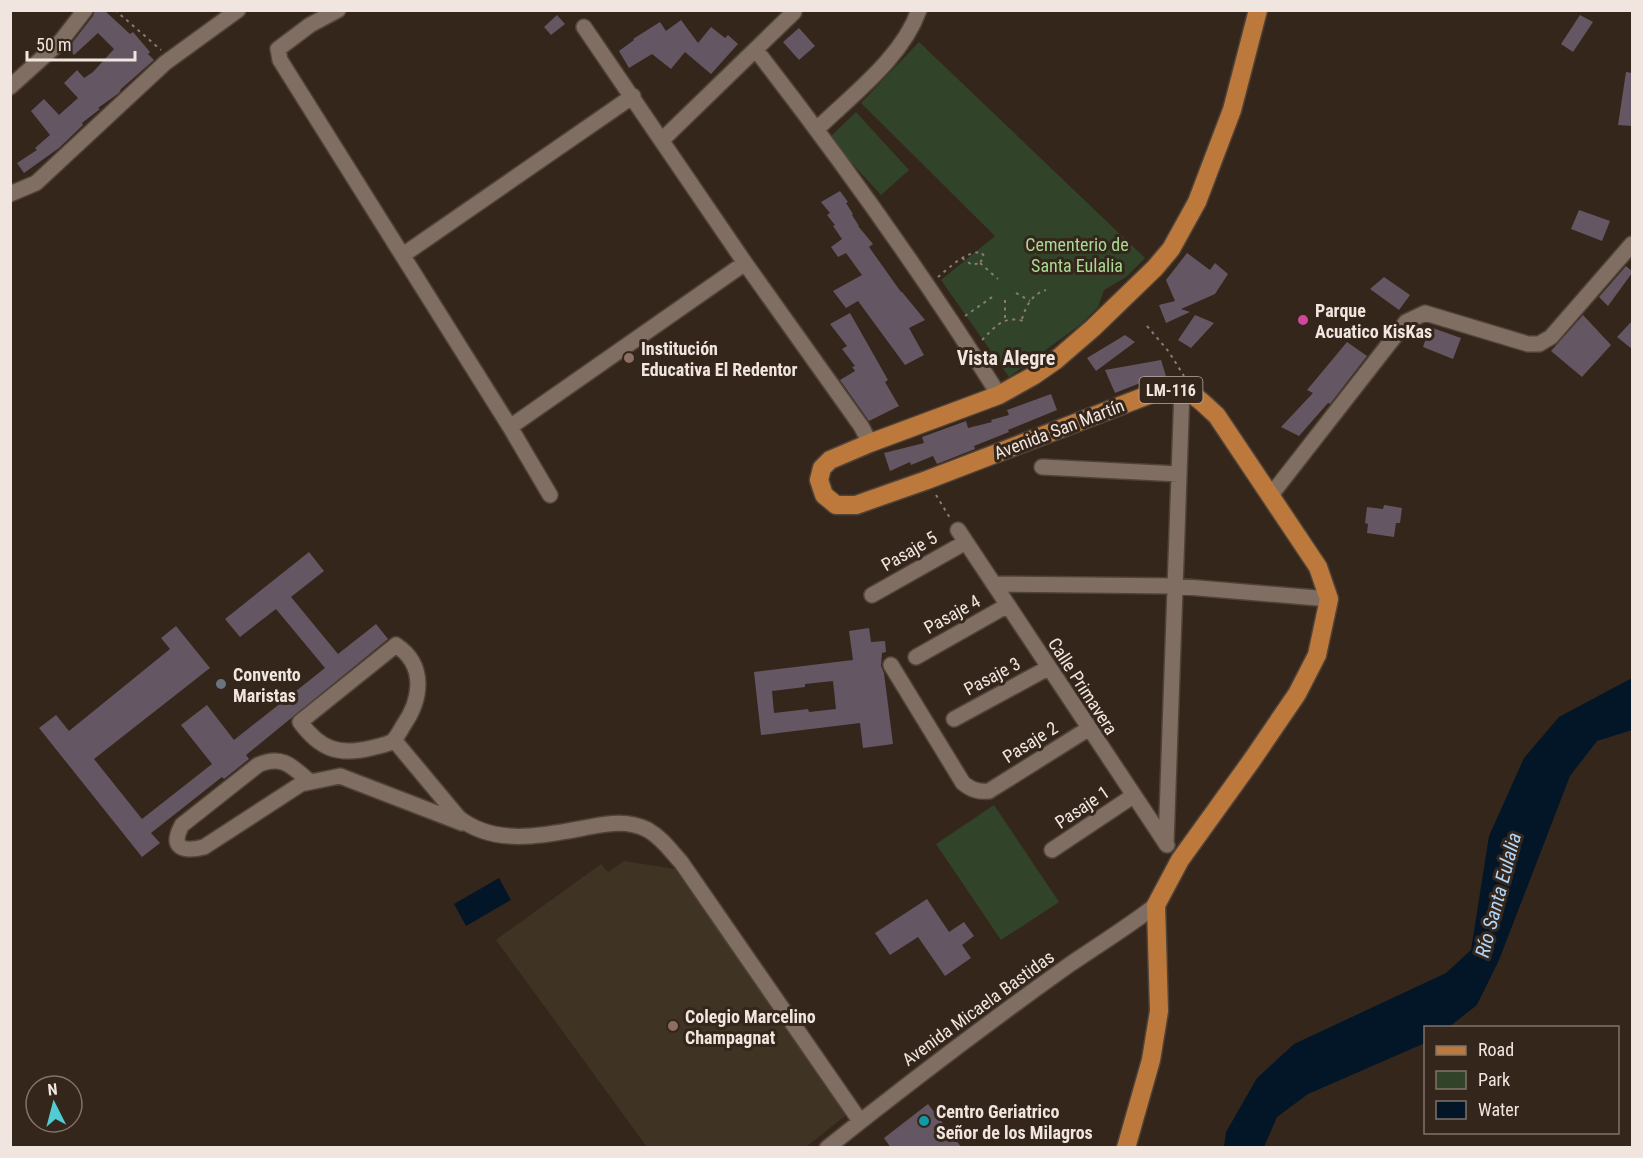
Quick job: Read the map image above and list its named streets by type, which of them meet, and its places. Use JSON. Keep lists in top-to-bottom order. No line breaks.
{"streets":{"main road":["LM-116","Avenida San Martín"],"street":["Pasaje 5","Pasaje 4","Pasaje 3","Calle Primavera","Pasaje 2","Pasaje 1","Avenida Micaela Bastidas"]},"crossings":[["LM-116","Avenida San Martín"],["Pasaje 5","Calle Primavera"],["Pasaje 4","Calle Primavera"],["Pasaje 3","Calle Primavera"],["Calle Primavera","Pasaje 2"],["Calle Primavera","Pasaje 1"]],"districts":["Vista Alegre"],"water":["Río Santa Eulalia"],"parks":["Cementerio de Santa Eulalia"],"places":["Parque Acuatico KisKas","Institución Educativa El Redentor","Convento Maristas","Colegio Marcelino Champagnat","Centro Geriatrico Señor de los Milagros"],"legend":["Road","Park","Water"],"scale_bar":"50 m","north":"top"}
